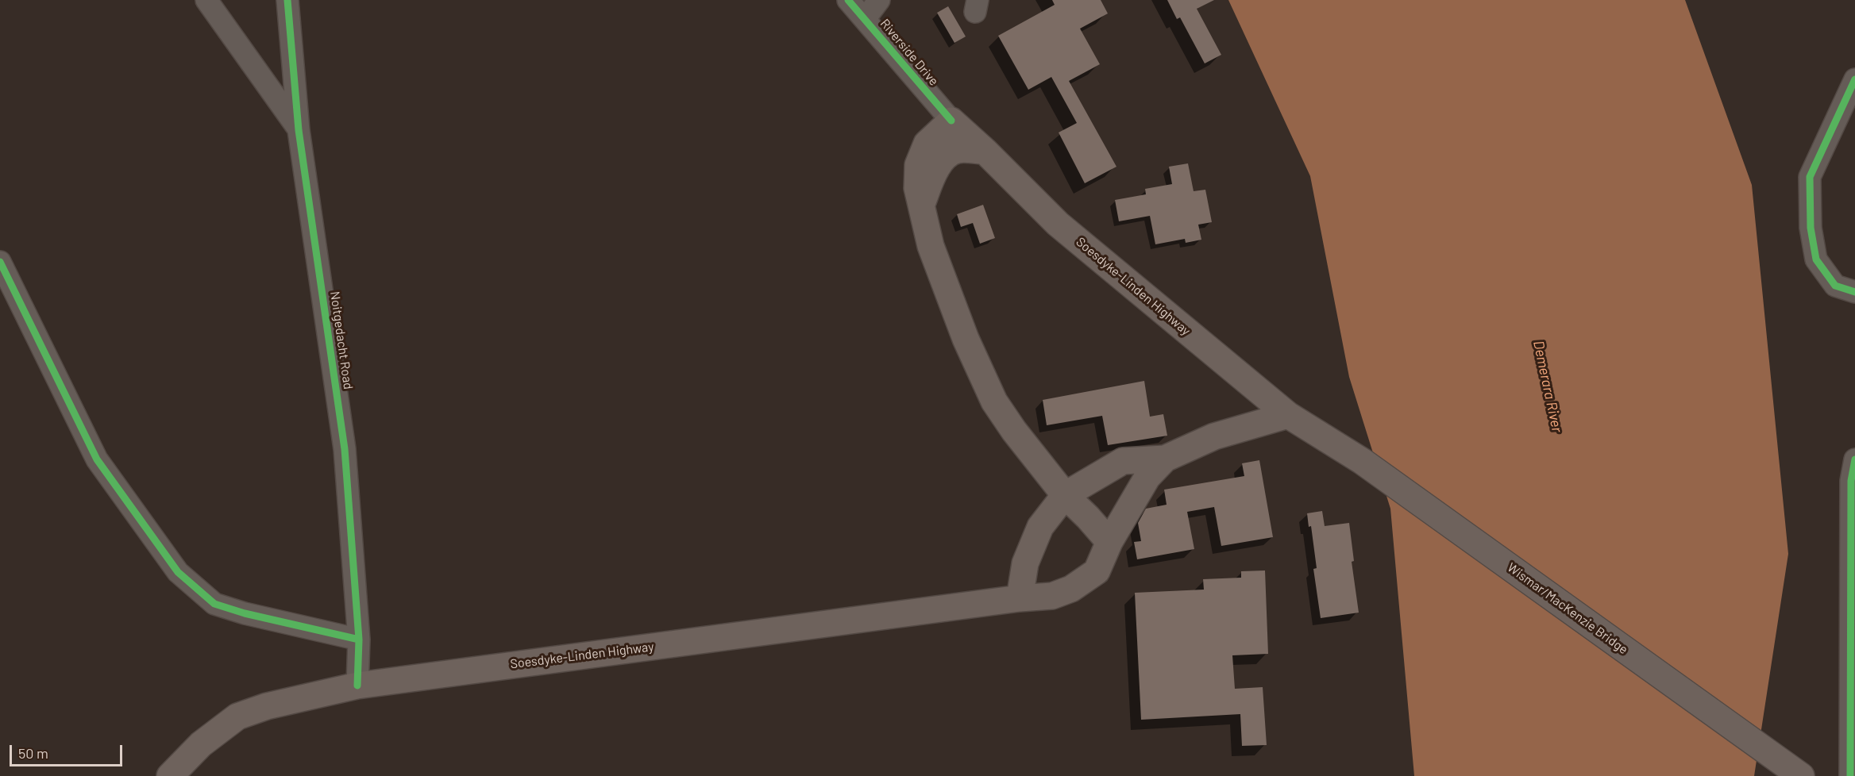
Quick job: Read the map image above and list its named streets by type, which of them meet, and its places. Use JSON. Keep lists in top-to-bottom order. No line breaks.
{"streets":{"main road":["Soesdyke-Linden Highway","Wismar/MacKenzie Bridge"],"street":["Riverside Drive","Noitgedacht Road"]},"crossings":[["Riverside Drive","Soesdyke-Linden Highway"],["Soesdyke-Linden Highway","Noitgedacht Road"],["Soesdyke-Linden Highway","Wismar/MacKenzie Bridge"]],"water":["Demerara River"],"scale_bar":"50 m"}
